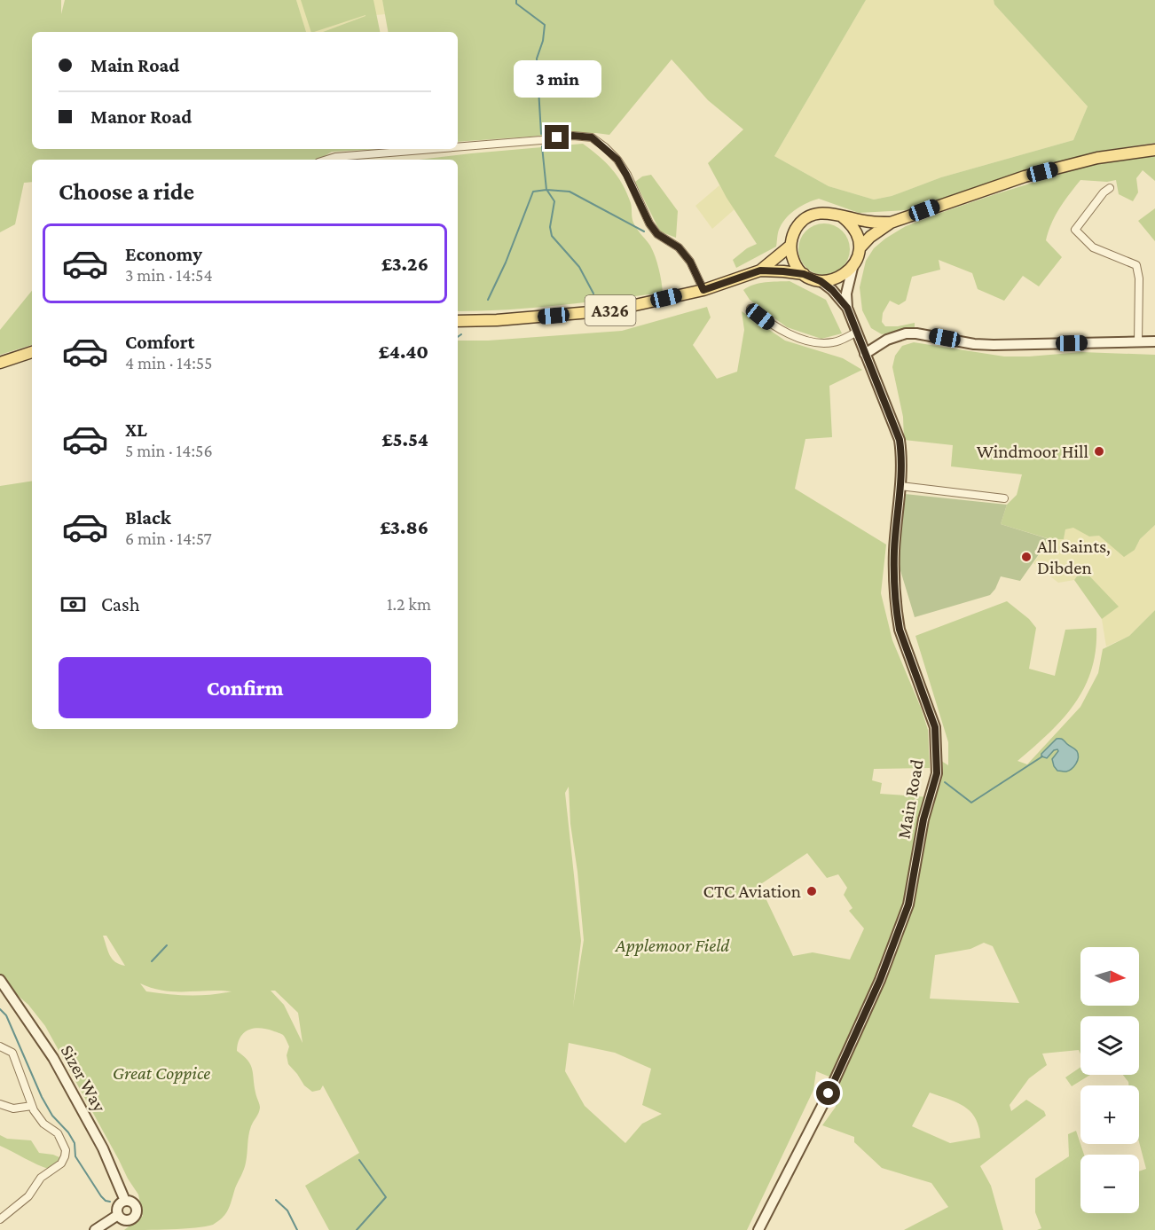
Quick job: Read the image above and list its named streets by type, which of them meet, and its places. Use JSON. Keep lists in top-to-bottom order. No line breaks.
{"streets":{"main road":["A326"],"street":["Main Road","Sizer Way"]},"crossings":[["A326","Main Road"]],"parks":["Applemoor Field","Great Coppice"],"places":["Windmoor Hill","All Saints, Dibden","CTC Aviation"],"north":"right","page":{"banner":["Main Road","Manor Road"],"bubble":"3 min","heading":"Choose a ride","list":[{"name":"Economy","note":"3 min · 14:54","value":"£3.26"},{"name":"Comfort","note":"4 min · 14:55","value":"£4.40"},{"name":"XL","note":"5 min · 14:56","value":"£5.54"},{"name":"Black","note":"6 min · 14:57","value":"£3.86"}],"pay":["Cash","1.2 km"],"buttons":"Confirm","map_buttons":["+","−"]}}
